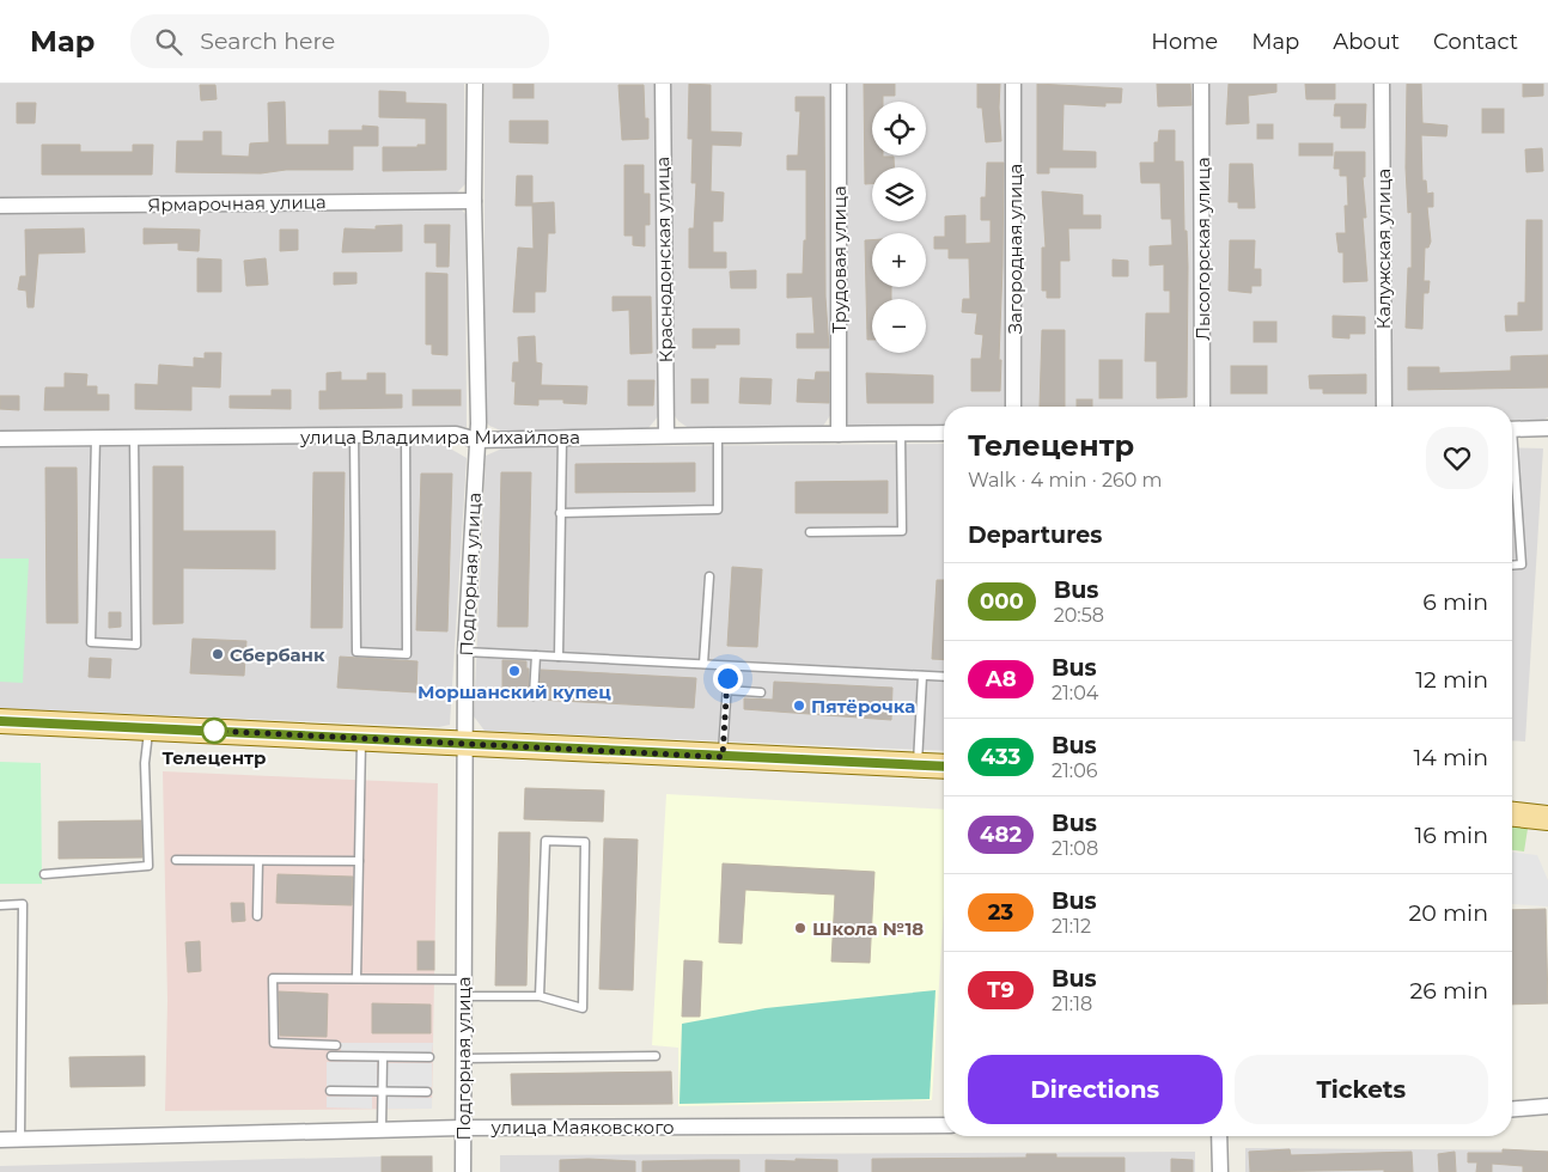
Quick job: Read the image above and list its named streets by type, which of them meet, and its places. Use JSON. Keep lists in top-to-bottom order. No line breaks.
{"streets":{"street":["Ярмарочная улица","Загородная улица","Лысогорская улица","Калужская улица","Краснодонская улица","Трудовая улица","улица Владимира Михайлова","Подгорная улица","улица Маяковского"]},"crossings":[["Ярмарочная улица","Подгорная улица"],["Краснодонская улица","улица Владимира Михайлова"],["Трудовая улица","улица Владимира Михайлова"],["улица Владимира Михайлова","Подгорная улица"],["Подгорная улица","улица Маяковского"]],"places":["Сбербанк","Моршанский купец","Пятёрочка","Телецентр","Школа №18"],"lines":["bus line 000"],"page":{"header":"Map","search":"Search here","nav":["Home","Map","About","Contact"],"map_buttons":["+","−"],"heading":[["Телецентр","Walk · 4 min · 260 m"],"Departures"],"list":[{"mark":"000","name":"Bus","note":"20:58","value":"6 min"},{"mark":"А8","name":"Bus","note":"21:04","value":"12 min"},{"mark":"433","name":"Bus","note":"21:06","value":"14 min"},{"mark":"482","name":"Bus","note":"21:08","value":"16 min"},{"mark":"23","name":"Bus","note":"21:12","value":"20 min"},{"mark":"Т9","name":"Bus","note":"21:18","value":"26 min"}],"buttons":["Directions","Tickets"]}}
